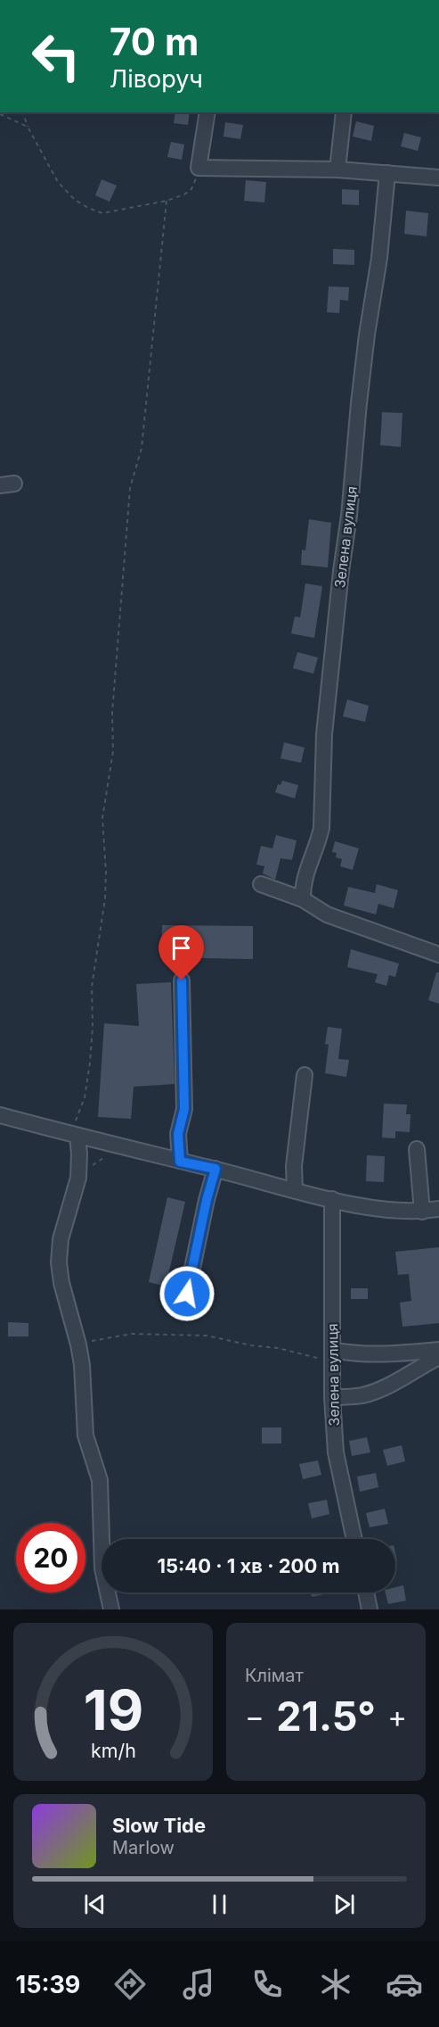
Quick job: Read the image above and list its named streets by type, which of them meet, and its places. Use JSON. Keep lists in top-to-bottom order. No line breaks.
{"streets":{"street":["Зелена вулиця"]},"page":{"turn":["70 m","Ліворуч"],"limit":"20","trip":"15:40 · 1 хв · 200 m","tile":"Клімат","heat":["−","21.5°","+"],"song":["Slow Tide","Marlow"],"tabs":"15:39","gauge":["19","km/h"]}}
